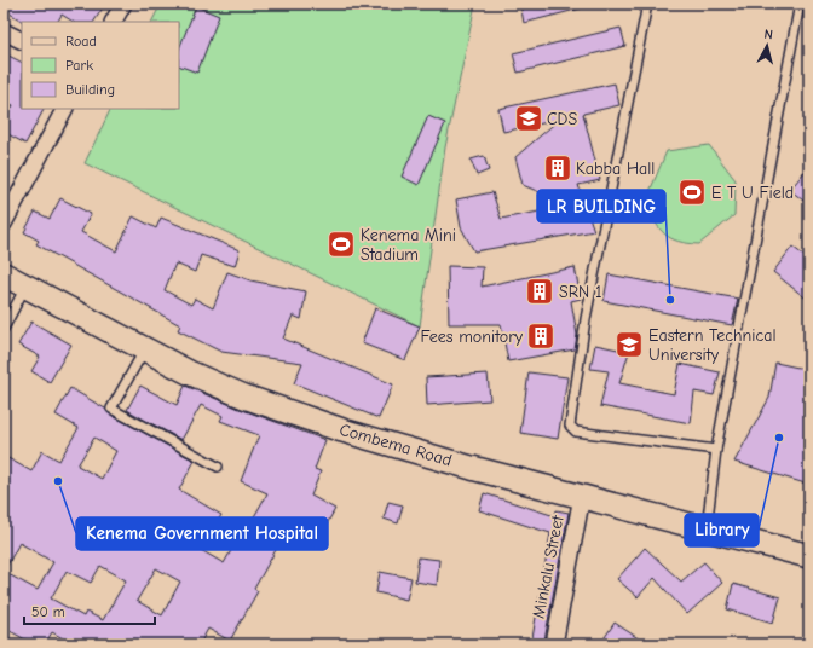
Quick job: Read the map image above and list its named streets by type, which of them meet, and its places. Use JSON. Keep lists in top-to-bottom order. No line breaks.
{"streets":{"street":["Combema Road","Minkalu Street"]},"crossings":[["Combema Road","Minkalu Street"]],"places":{"school or university":["CDS","Eastern Technical University"],"building":["Kabba Hall","SRN 1","Fees monitory"],"sports":["E T U Field","Kenema Mini Stadium"],"other":["LR BUILDING","Library","Kenema Government Hospital"]},"legend":["Road","Park","Building"],"scale_bar":"50 m","north":"top"}
